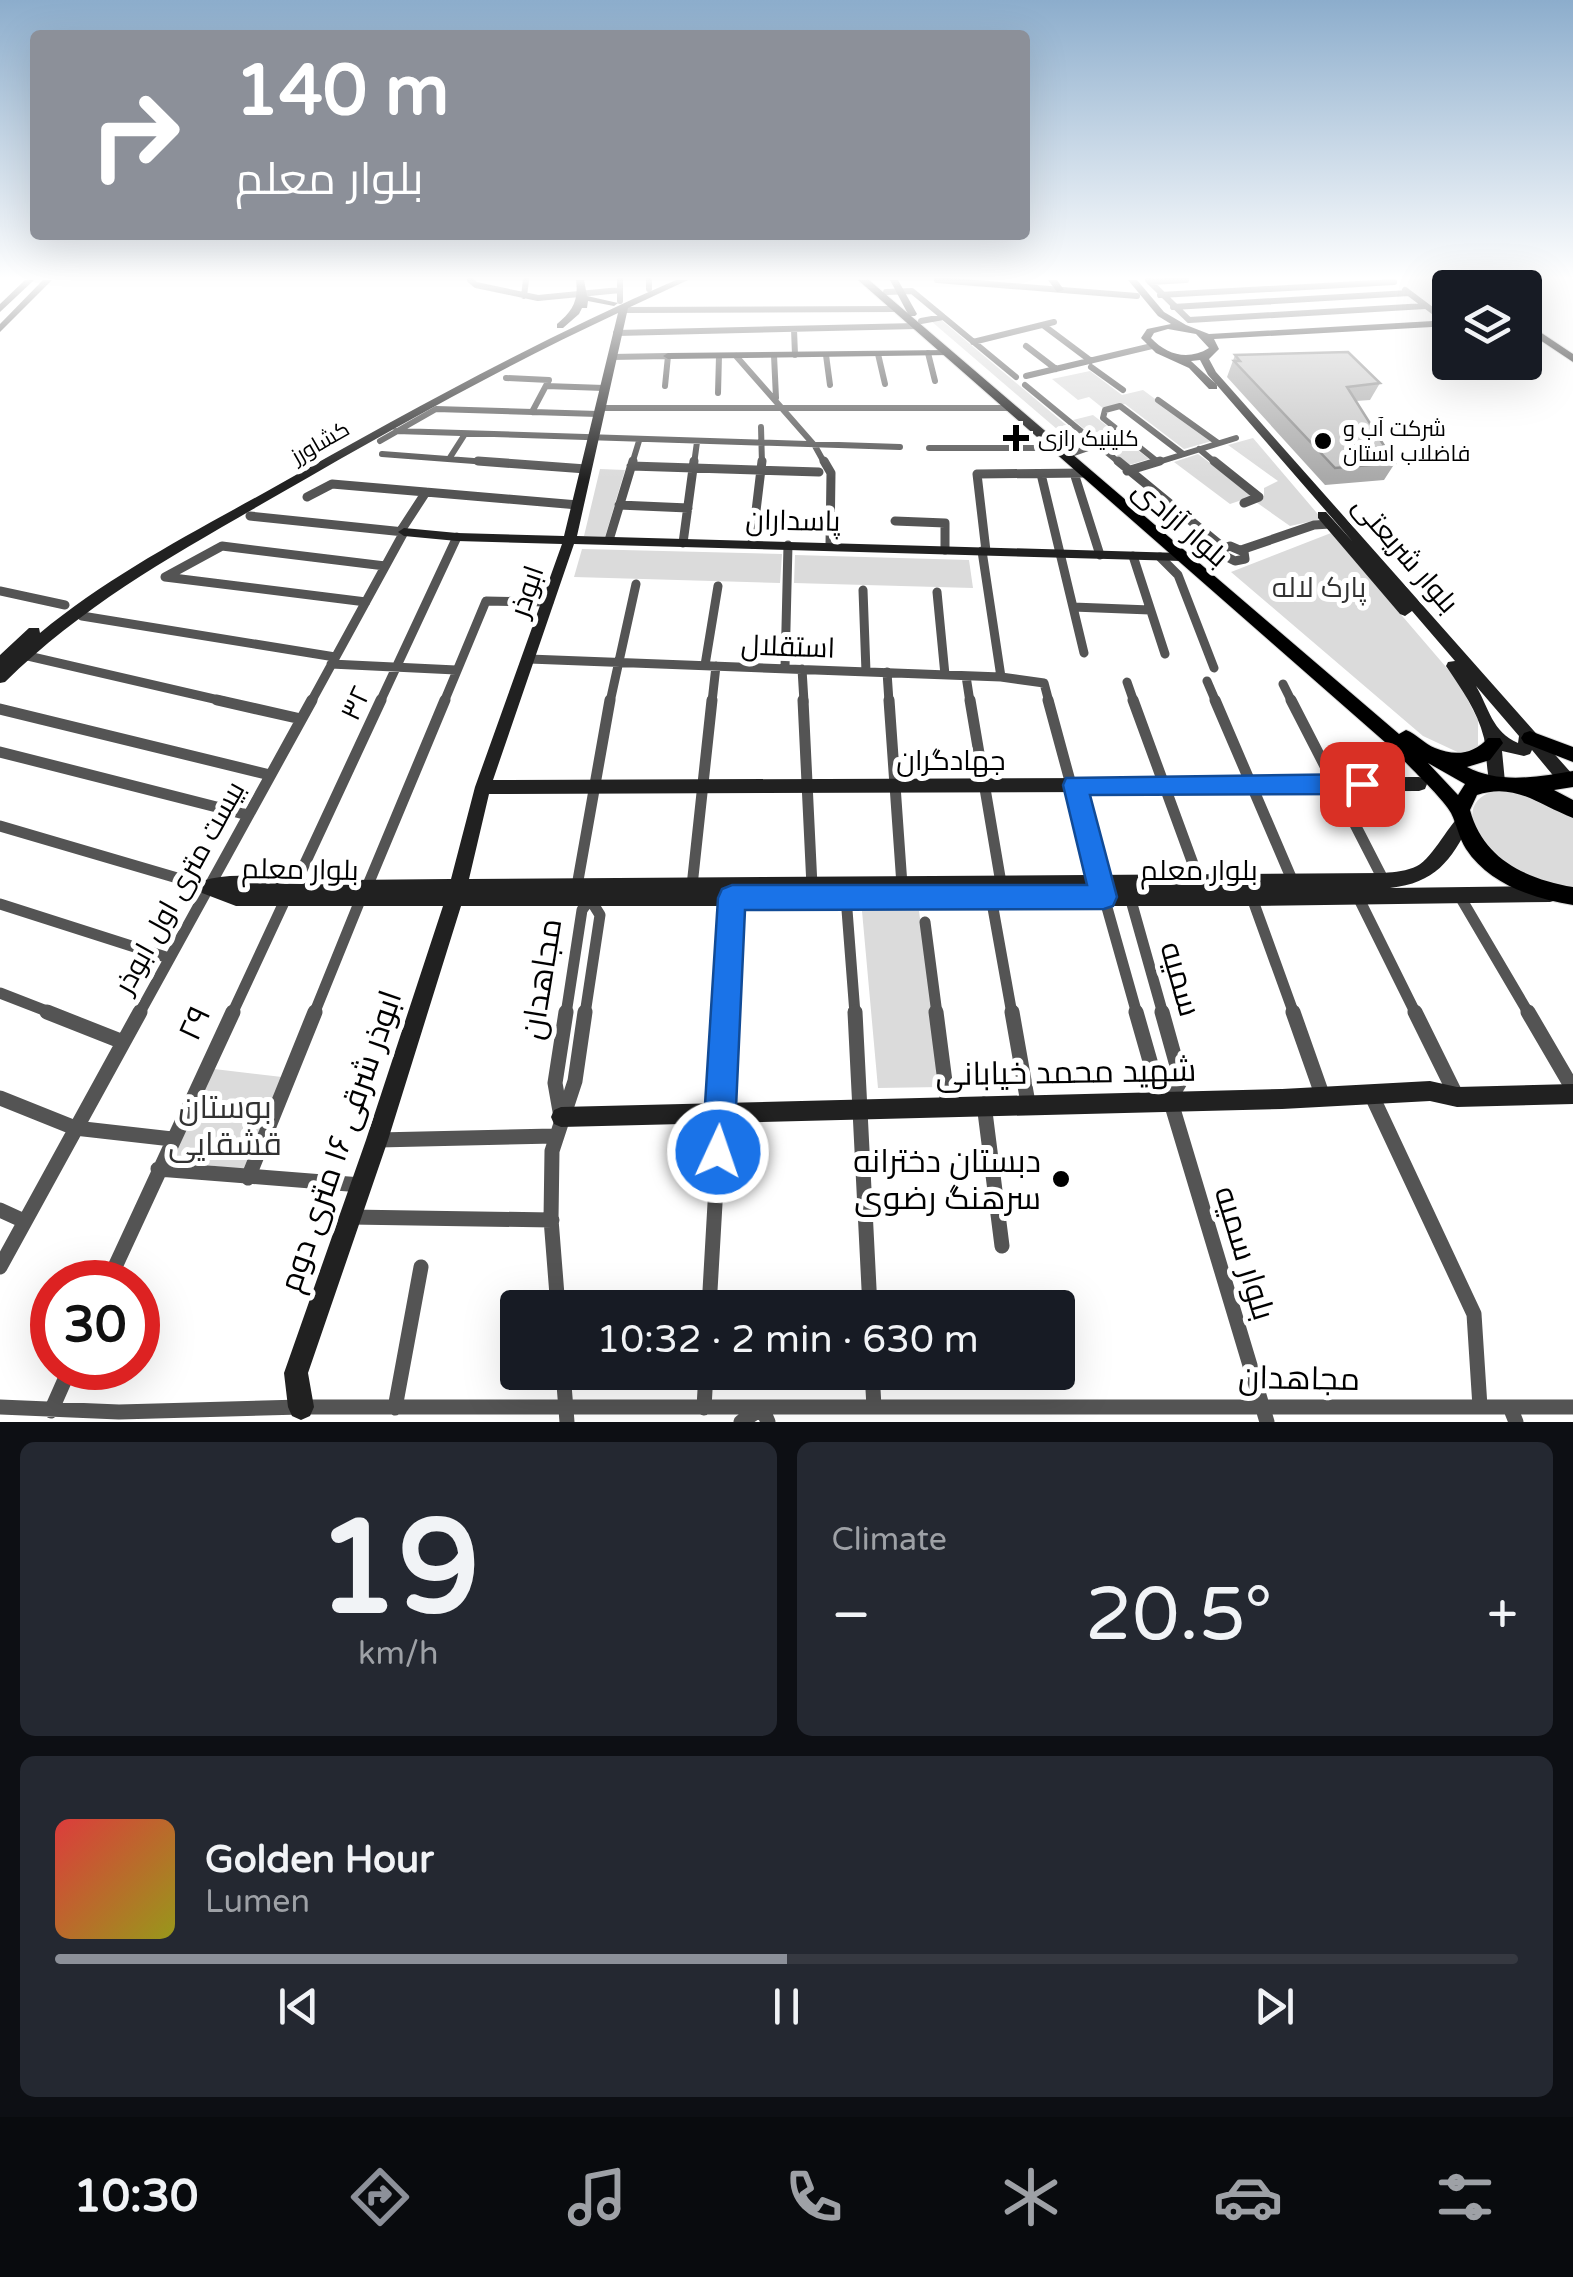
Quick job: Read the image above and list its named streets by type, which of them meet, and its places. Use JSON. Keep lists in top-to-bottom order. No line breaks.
{"streets":{"main road":["بلوار آزادی"],"street":["کشاورز","پاسداران","بلوار شریعتی","ابوذر","استقلال","۳۲","جهادگران","بلوار معلم","بیست متری اول ابوذر","مجاهدان","سمیه","۲۹","شهید محمد خیابانی","ابوذر شرقی ۱۶ متری دوم","بلوار سمیه"]},"crossings":[["پاسداران","بلوار آزادی"],["پاسداران","ابوذر"],["پاسداران","۳۲"],["پاسداران","بیست متری اول ابوذر"],["بلوار آزادی","بلوار شریعتی"],["بلوار آزادی","بلوار معلم"],["ابوذر","استقلال"],["ابوذر","جهادگران"],["ابوذر","بلوار معلم"],["ابوذر","ابوذر شرقی ۱۶ متری دوم"],["استقلال","مجاهدان"],["استقلال","سمیه"],["۳۲","بلوار معلم"],["۳۲","۲۹"],["جهادگران","مجاهدان"],["جهادگران","سمیه"],["بلوار معلم","بیست متری اول ابوذر"],["بلوار معلم","مجاهدان"],["بلوار معلم","سمیه"],["بلوار معلم","۲۹"],["بلوار معلم","ابوذر شرقی ۱۶ متری دوم"],["مجاهدان","شهید محمد خیابانی"],["مجاهدان","ابوذر شرقی ۱۶ متری دوم"],["مجاهدان","بلوار سمیه"],["سمیه","شهید محمد خیابانی"],["سمیه","بلوار سمیه"],["شهید محمد خیابانی","بلوار سمیه"]],"parks":["پارک لاله","بوستان قشقایی"],"places":{"health":["کلینیک رازی"],"other":["شرکت آب و فاضلاب استان","دبستان دخترانه سرهنگ رضوی"]},"page":{"turn":["140 m","بلوار معلم"],"limit":"30","trip":"10:32 · 2 min · 630 m","tile":[["19","km/h"],"Climate"],"heat":["−","20.5°","+"],"song":["Golden Hour","Lumen"],"tabs":"10:30"}}
